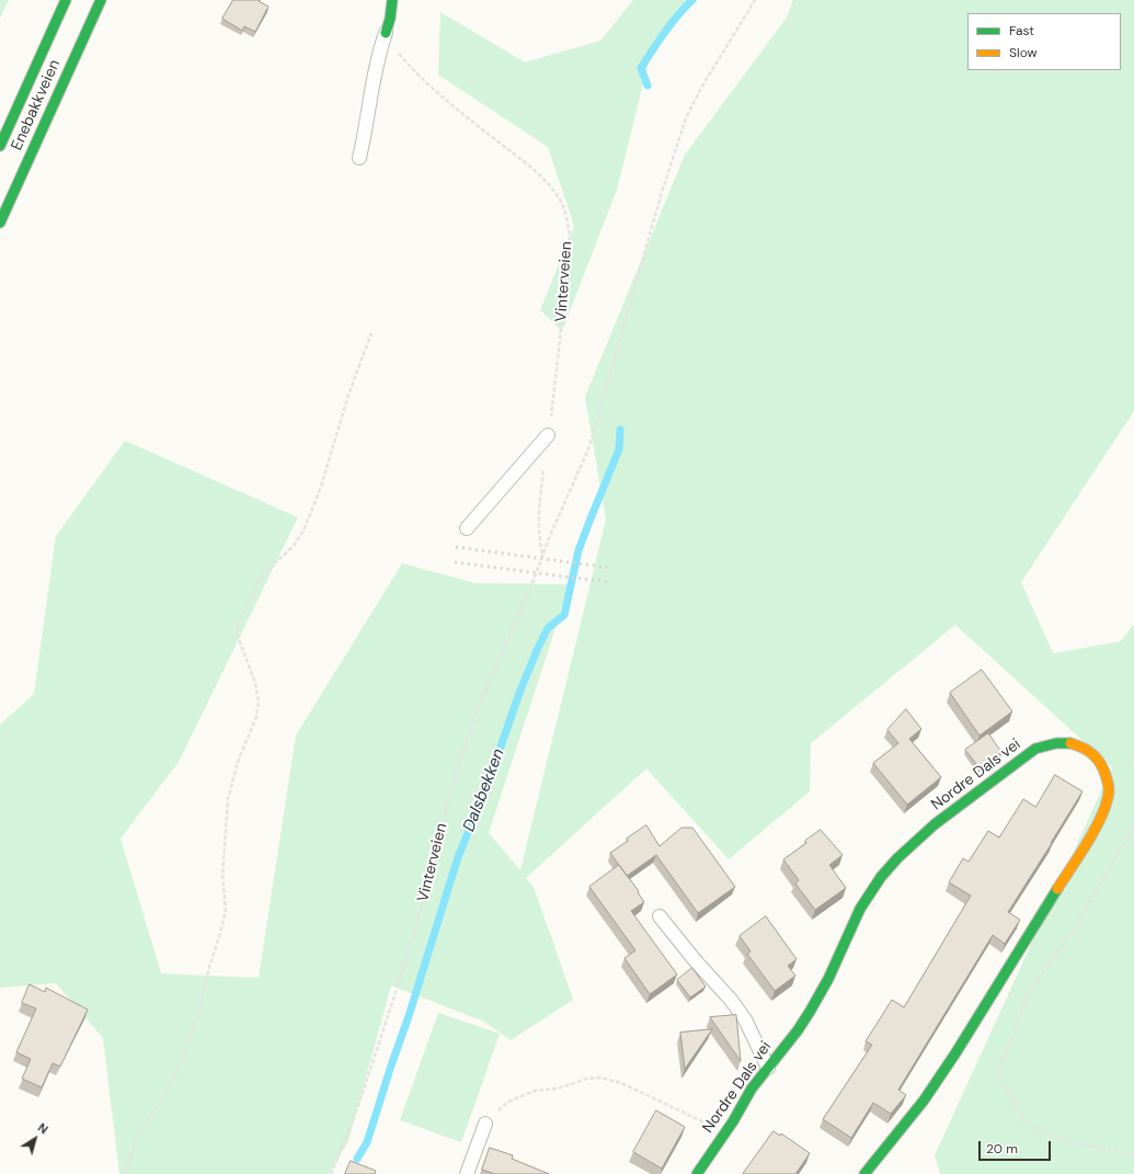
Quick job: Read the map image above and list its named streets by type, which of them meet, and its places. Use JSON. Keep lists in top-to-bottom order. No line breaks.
{"streets":{"main road":["Enebakkveien","Nordre Dals vei"],"path":["Vinterveien"]},"water":["Dalsbekken"],"legend":["Fast","Slow"],"scale_bar":"20 m","north":"top right"}
